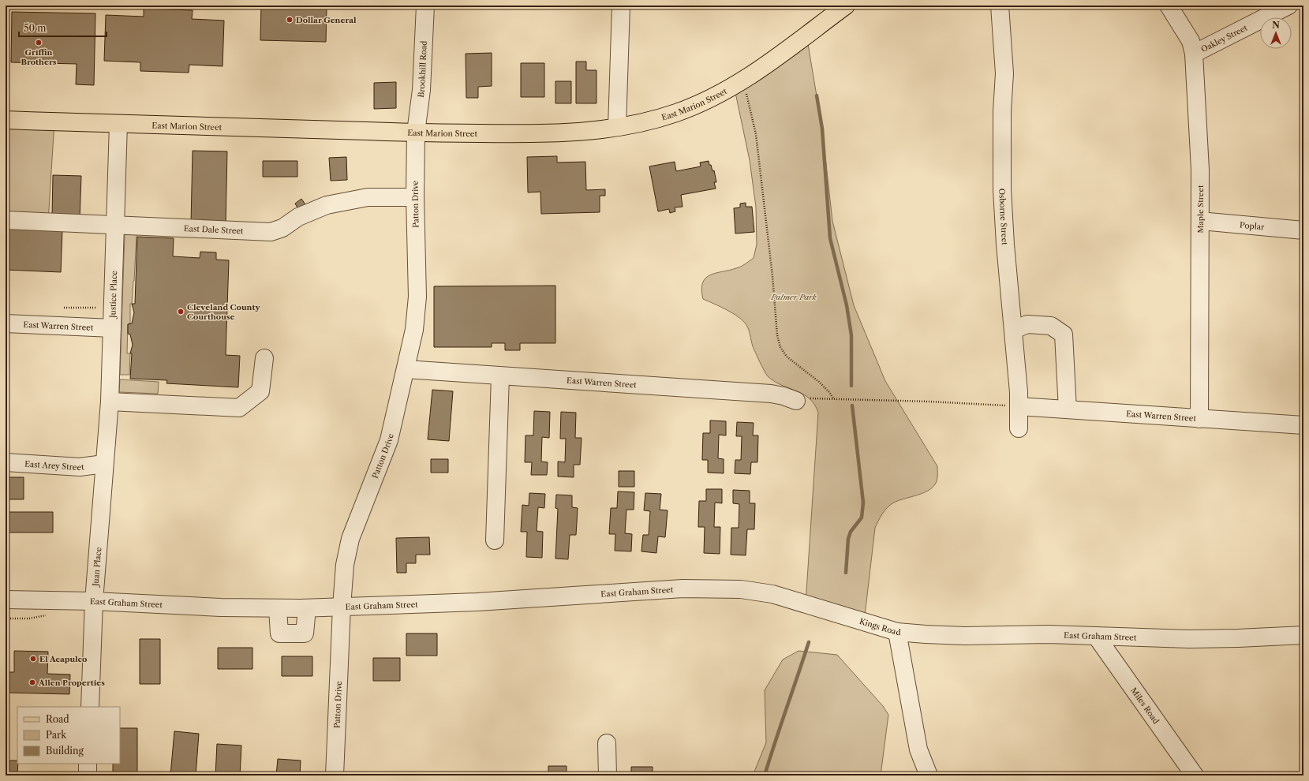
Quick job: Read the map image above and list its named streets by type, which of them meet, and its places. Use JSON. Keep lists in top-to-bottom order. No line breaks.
{"streets":{"main road":["East Marion Street"],"street":["Oakley Street","Brookhill Road","Patton Drive","Maple Street","Osborne Street","Poplar","East Dale Street","Justice Place","East Warren Street","East Arey Street","Juan Place","East Graham Street","Kings Road","Miles Road"]},"crossings":[["Oakley Street","Maple Street"],["Brookhill Road","East Marion Street"],["Brookhill Road","Patton Drive"],["East Marion Street","Patton Drive"],["East Marion Street","Justice Place"],["Patton Drive","East Dale Street"],["Patton Drive","East Warren Street"],["Patton Drive","East Graham Street"],["Maple Street","Poplar"],["Maple Street","East Warren Street"],["Osborne Street","East Warren Street"],["East Dale Street","Justice Place"],["Justice Place","East Warren Street"],["Justice Place","East Arey Street"],["Justice Place","Juan Place"],["East Arey Street","Juan Place"],["Juan Place","East Graham Street"],["East Graham Street","Kings Road"],["East Graham Street","Miles Road"]],"parks":["Palmer Park"],"places":["Dollar General","Griffin Brothers","Cleveland County Courthouse","El Acapulco","Allen Properties"],"legend":["Road","Park","Building"],"scale_bar":"50 m","north":"top"}
